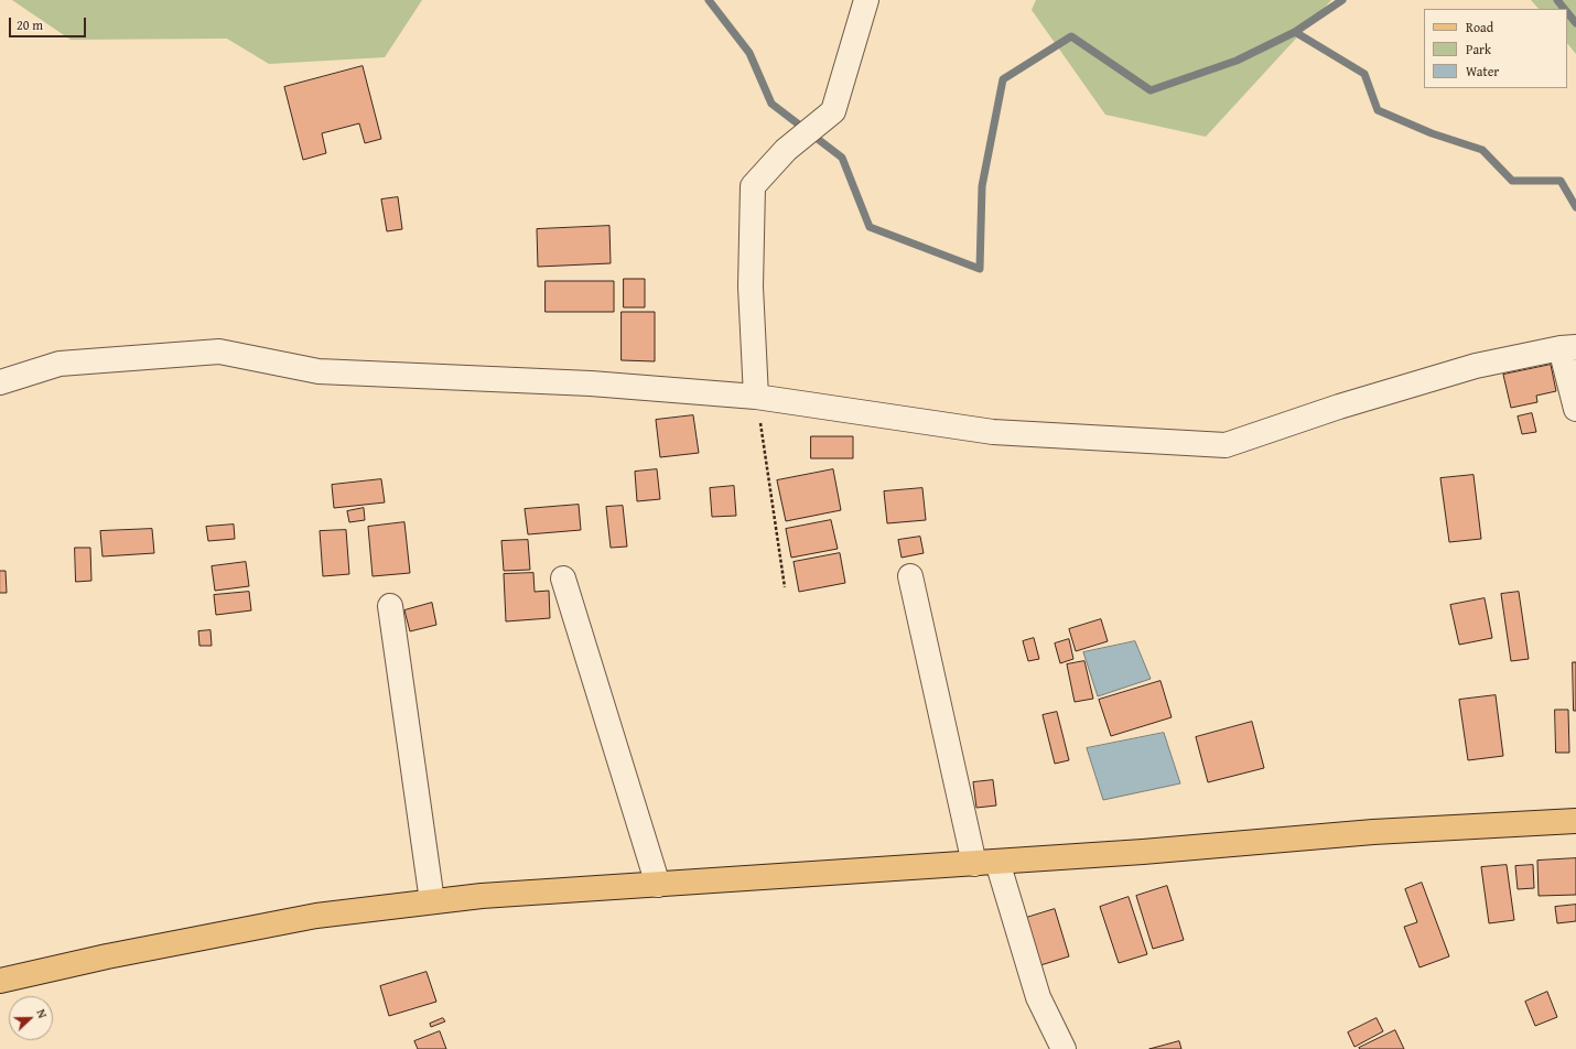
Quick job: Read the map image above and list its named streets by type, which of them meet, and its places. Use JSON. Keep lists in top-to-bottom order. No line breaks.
{"legend":["Road","Park","Water"],"scale_bar":"20 m","north":"right"}
